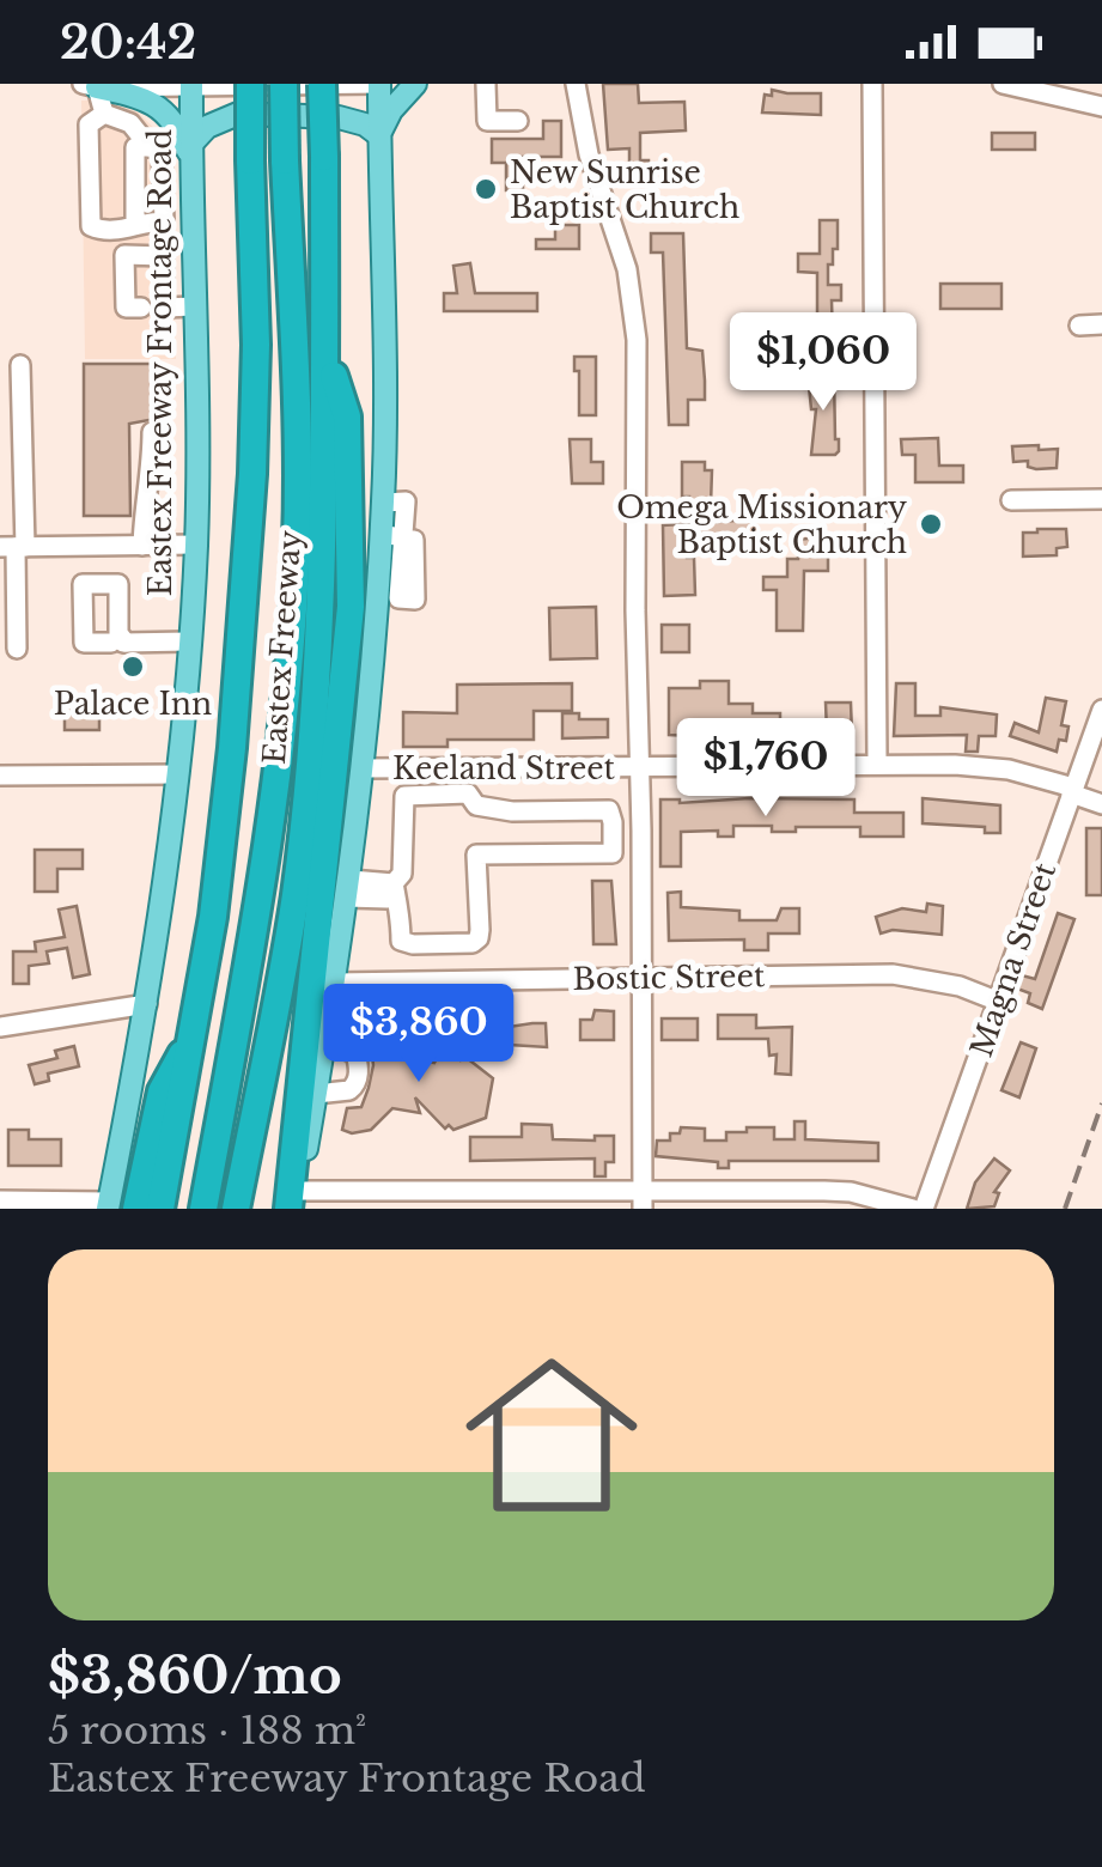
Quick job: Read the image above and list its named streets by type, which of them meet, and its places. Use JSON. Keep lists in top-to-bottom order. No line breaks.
{"streets":{"highway":["Eastex Freeway"],"main road":["Eastex Freeway Frontage Road"],"street":["Keeland Street","Magna Street","Bostic Street"]},"crossings":[["Keeland Street","Magna Street"],["Magna Street","Bostic Street"]],"places":["New Sunrise Baptist Church","Omega Missionary Baptist Church","Palace Inn"],"page":{"status":"20:42","price":["$1,060","$1,760","$3,860"],"list":[{"name":"$3,860/mo","note":"5 rooms · 188 m² · Eastex Freeway Frontage Road"}]}}
